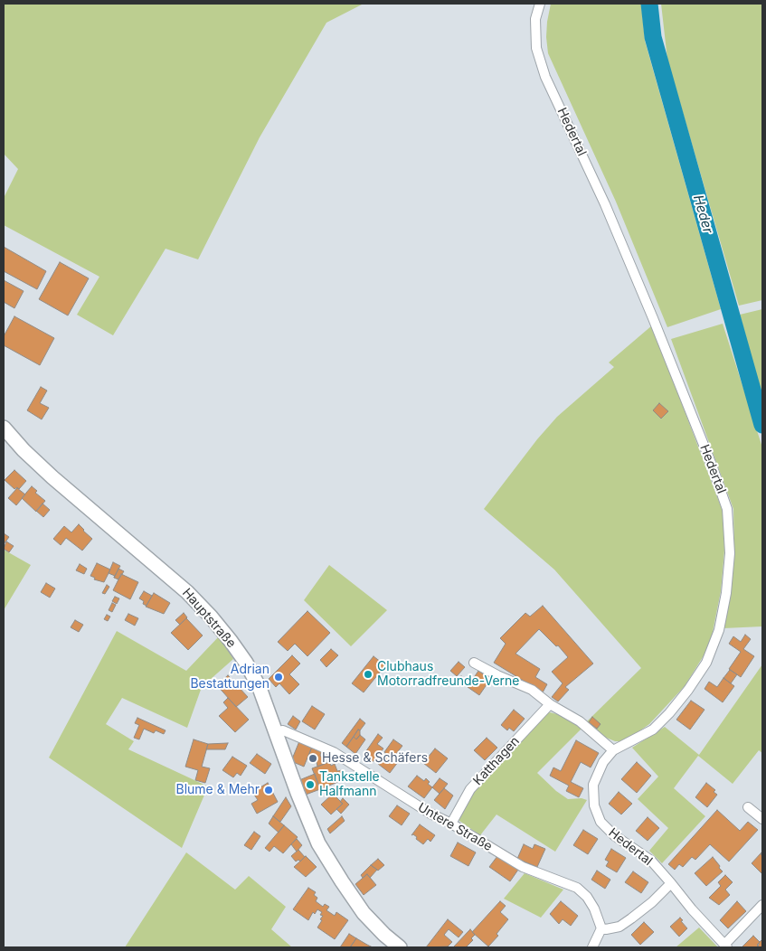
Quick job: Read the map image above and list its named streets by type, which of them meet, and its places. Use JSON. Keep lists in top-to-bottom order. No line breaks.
{"streets":{"main road":["Hauptstraße"],"street":["Hedertal","Katthagen","Untere Straße"]},"crossings":[["Hauptstraße","Untere Straße"],["Katthagen","Untere Straße"]],"water":["Heder"],"places":["Clubhaus Motorradfreunde-Verne","Adrian Bestattungen","Hesse & Schäfers","Tankstelle Halfmann","Blume & Mehr"]}
